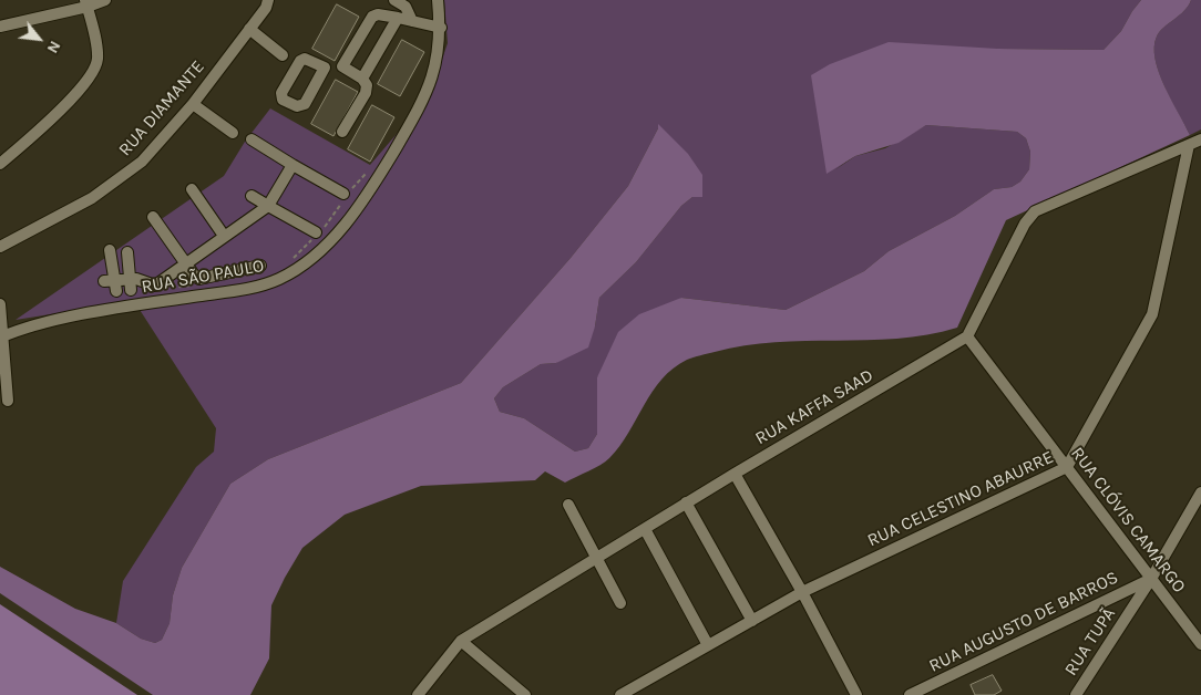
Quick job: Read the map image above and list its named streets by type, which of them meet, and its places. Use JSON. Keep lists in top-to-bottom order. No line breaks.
{"streets":{"street":["RUA DIAMANTE","RUA SÃO PAULO","RUA KAFFA SAAD","RUA CELESTINO ABAURRE","RUA CLÓVIS CAMARGO","RUA AUGUSTO DE BARROS","RUA TUPÃ"]},"crossings":[["RUA KAFFA SAAD","RUA CLÓVIS CAMARGO"],["RUA CELESTINO ABAURRE","RUA CLÓVIS CAMARGO"],["RUA CLÓVIS CAMARGO","RUA AUGUSTO DE BARROS"],["RUA CLÓVIS CAMARGO","RUA TUPÃ"],["RUA AUGUSTO DE BARROS","RUA TUPÃ"]],"north":"bottom right"}
